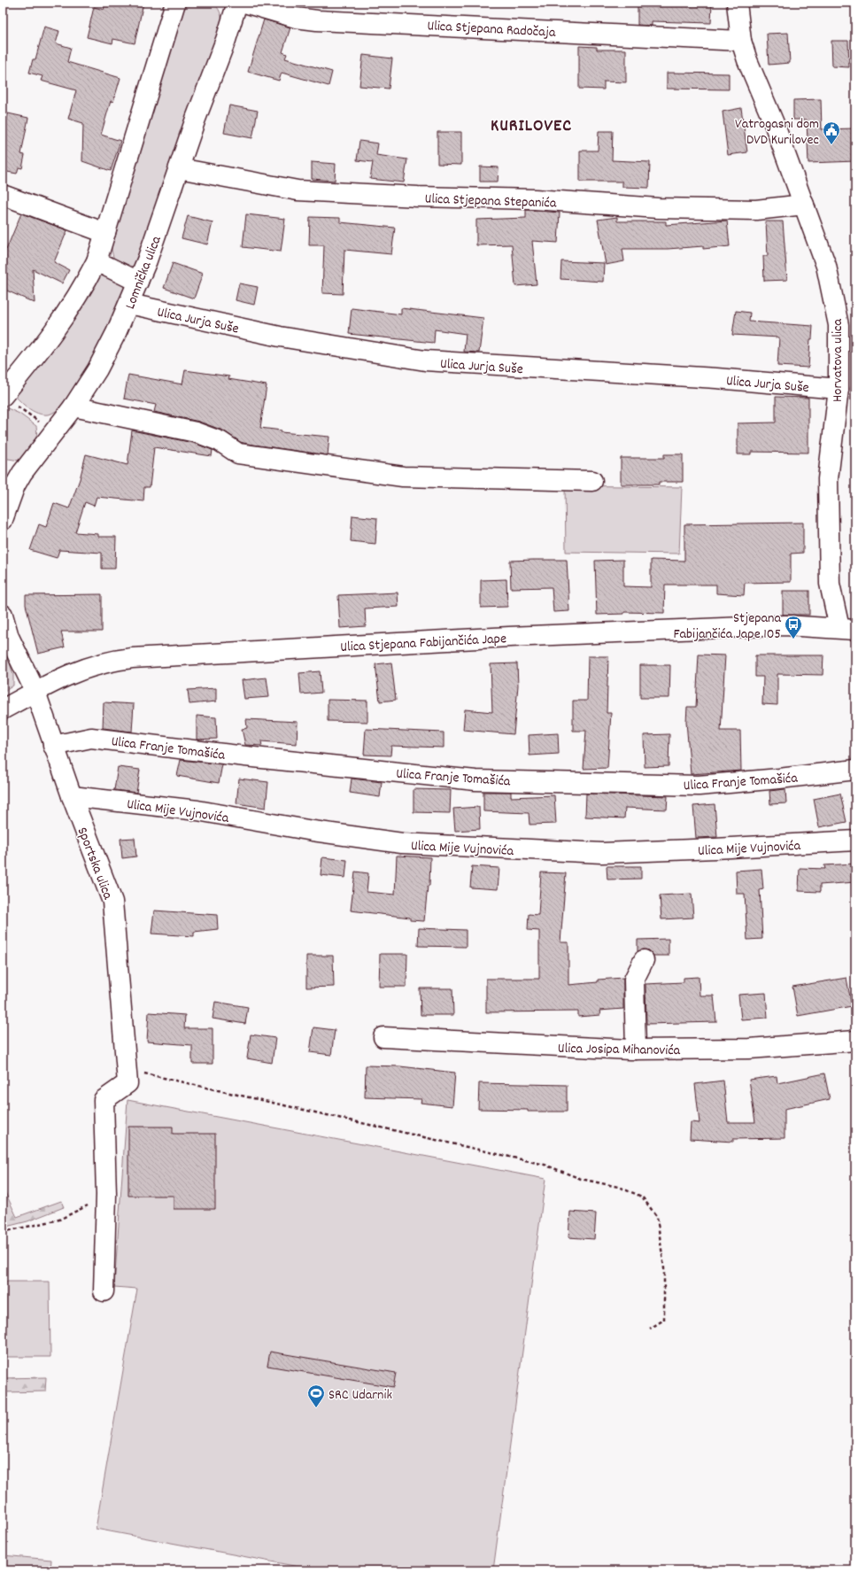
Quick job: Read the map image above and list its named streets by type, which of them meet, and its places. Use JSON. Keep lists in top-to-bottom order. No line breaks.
{"streets":{"street":["Ulica Stjepana Radočaja","Ulica Stjepana Stepanića","Lomnička ulica","Ulica Jurja Suše","Horvatova ulica","Ulica Stjepana Fabijančića Jape","Ulica Franje Tomašića","Ulica Mije Vujnovića","Sportska ulica","Ulica Josipa Mihanovića"]},"crossings":[["Ulica Stjepana Radočaja","Horvatova ulica"],["Ulica Stjepana Stepanića","Lomnička ulica"],["Ulica Stjepana Stepanića","Horvatova ulica"],["Lomnička ulica","Ulica Jurja Suše"],["Ulica Jurja Suše","Horvatova ulica"],["Horvatova ulica","Ulica Stjepana Fabijančića Jape"],["Ulica Stjepana Fabijančića Jape","Sportska ulica"],["Ulica Franje Tomašića","Sportska ulica"],["Ulica Mije Vujnovića","Sportska ulica"]],"districts":["KURILOVEC"],"places":{"public building":["Vatrogasni dom DVD Kurilovec"],"bus stop":["Stjepana Fabijančića Jape 105"],"sports":["SRC Udarnik"]}}
